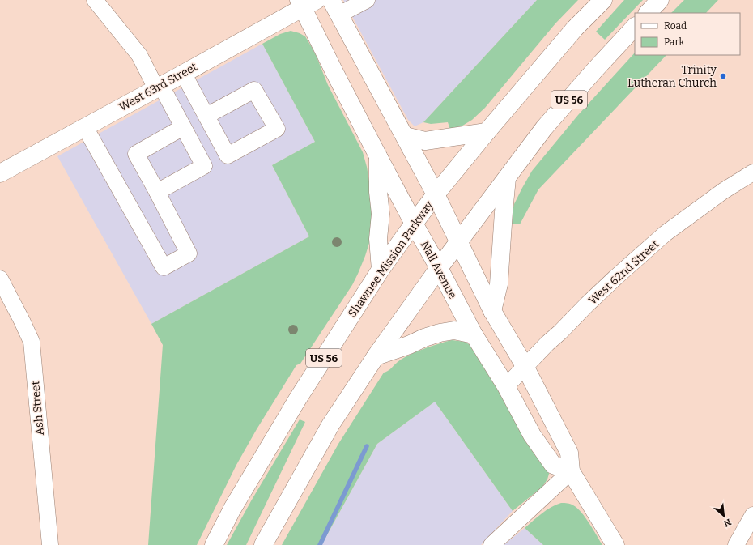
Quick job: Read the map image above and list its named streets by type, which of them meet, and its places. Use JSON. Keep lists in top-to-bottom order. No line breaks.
{"streets":{"main road":["West 63rd Street","US 56","Shawnee Mission Parkway","Nall Avenue"],"street":["West 62nd Street","Ash Street"]},"crossings":[["West 63rd Street","Nall Avenue"],["US 56","Nall Avenue"],["Shawnee Mission Parkway","Nall Avenue"],["Nall Avenue","West 62nd Street"]],"places":["Trinity Lutheran Church"],"legend":["Road","Park"],"north":"bottom right"}
